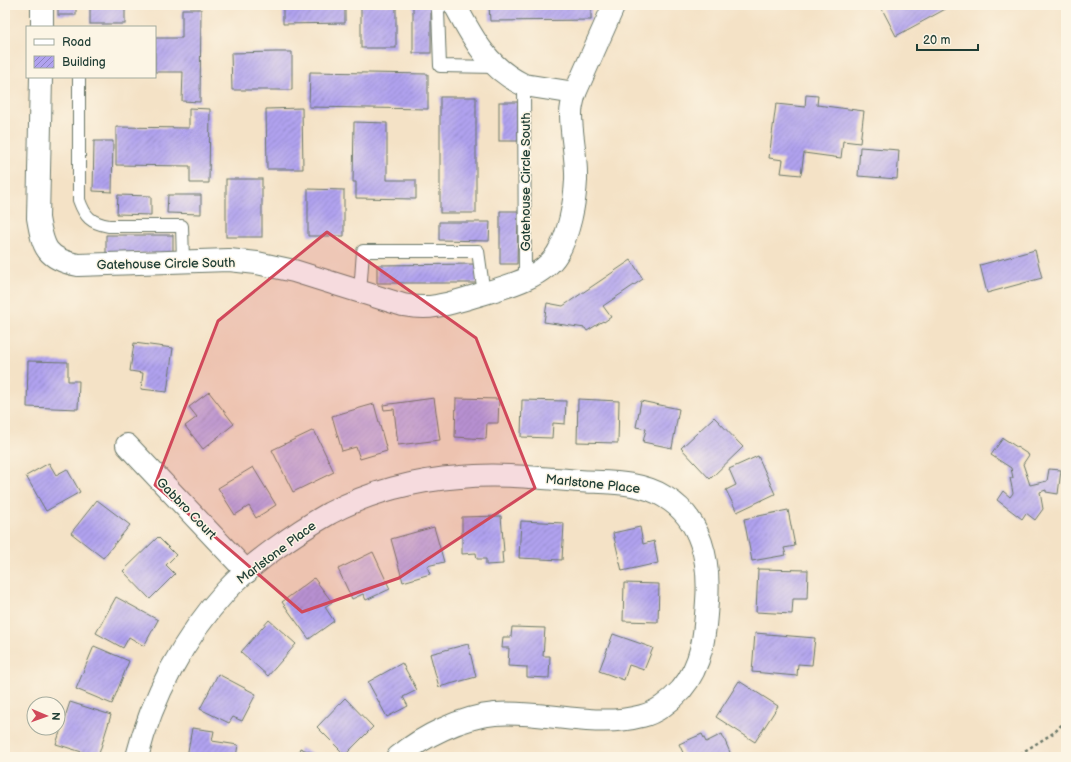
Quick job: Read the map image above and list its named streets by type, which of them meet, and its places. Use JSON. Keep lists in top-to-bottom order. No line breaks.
{"streets":{"street":["Gatehouse Circle South","Marlstone Place","Gabbro Court"]},"crossings":[["Marlstone Place","Gabbro Court"]],"legend":["Road","Building"],"scale_bar":"20 m","north":"right"}
